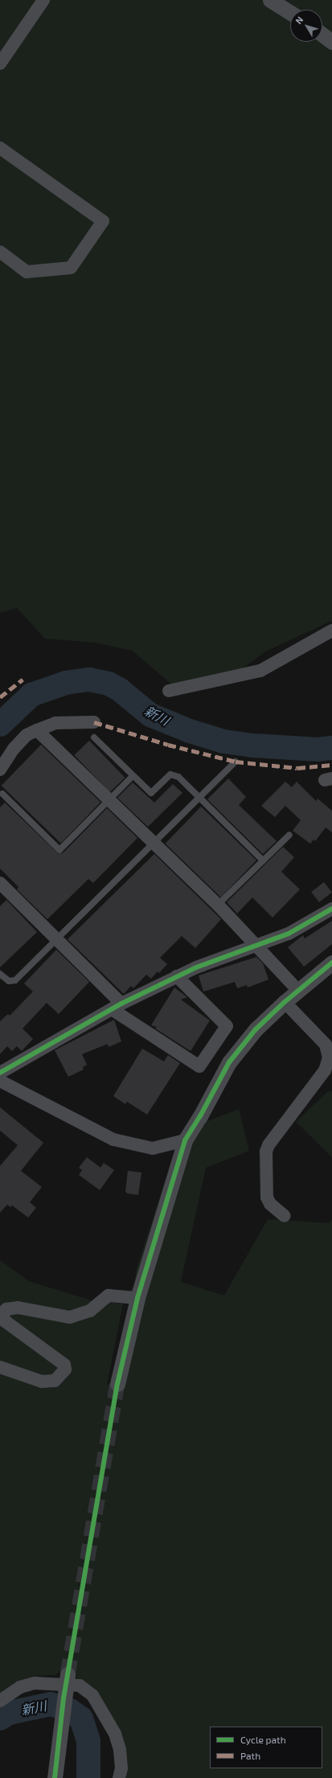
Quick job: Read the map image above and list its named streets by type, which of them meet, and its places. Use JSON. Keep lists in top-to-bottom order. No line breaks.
{"water":["新川"],"legend":["Cycle path","Path"],"north":"top left"}
